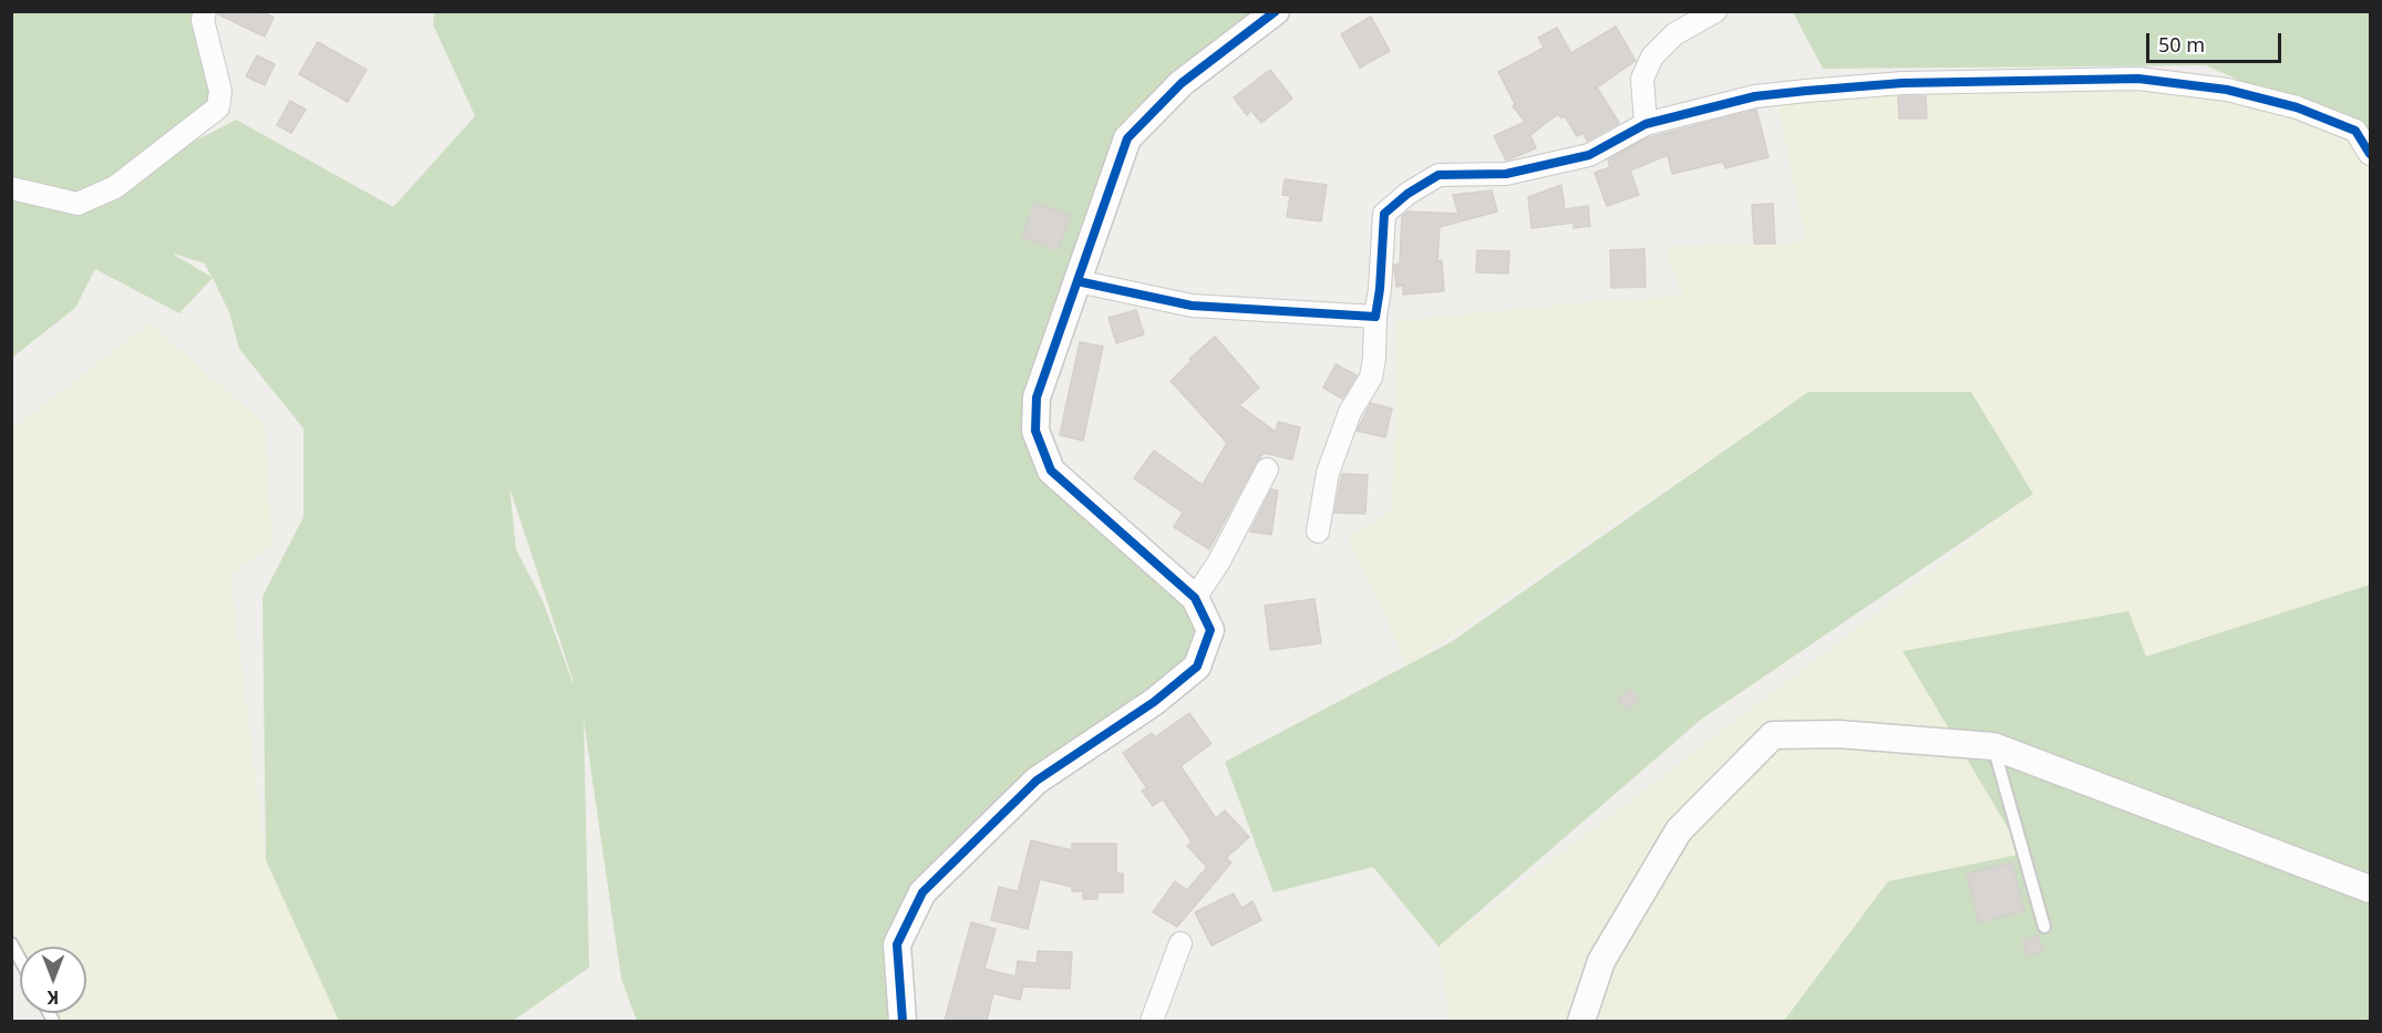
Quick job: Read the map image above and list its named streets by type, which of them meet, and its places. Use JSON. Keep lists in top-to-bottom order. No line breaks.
{"scale_bar":"50 m","north":"bottom"}
